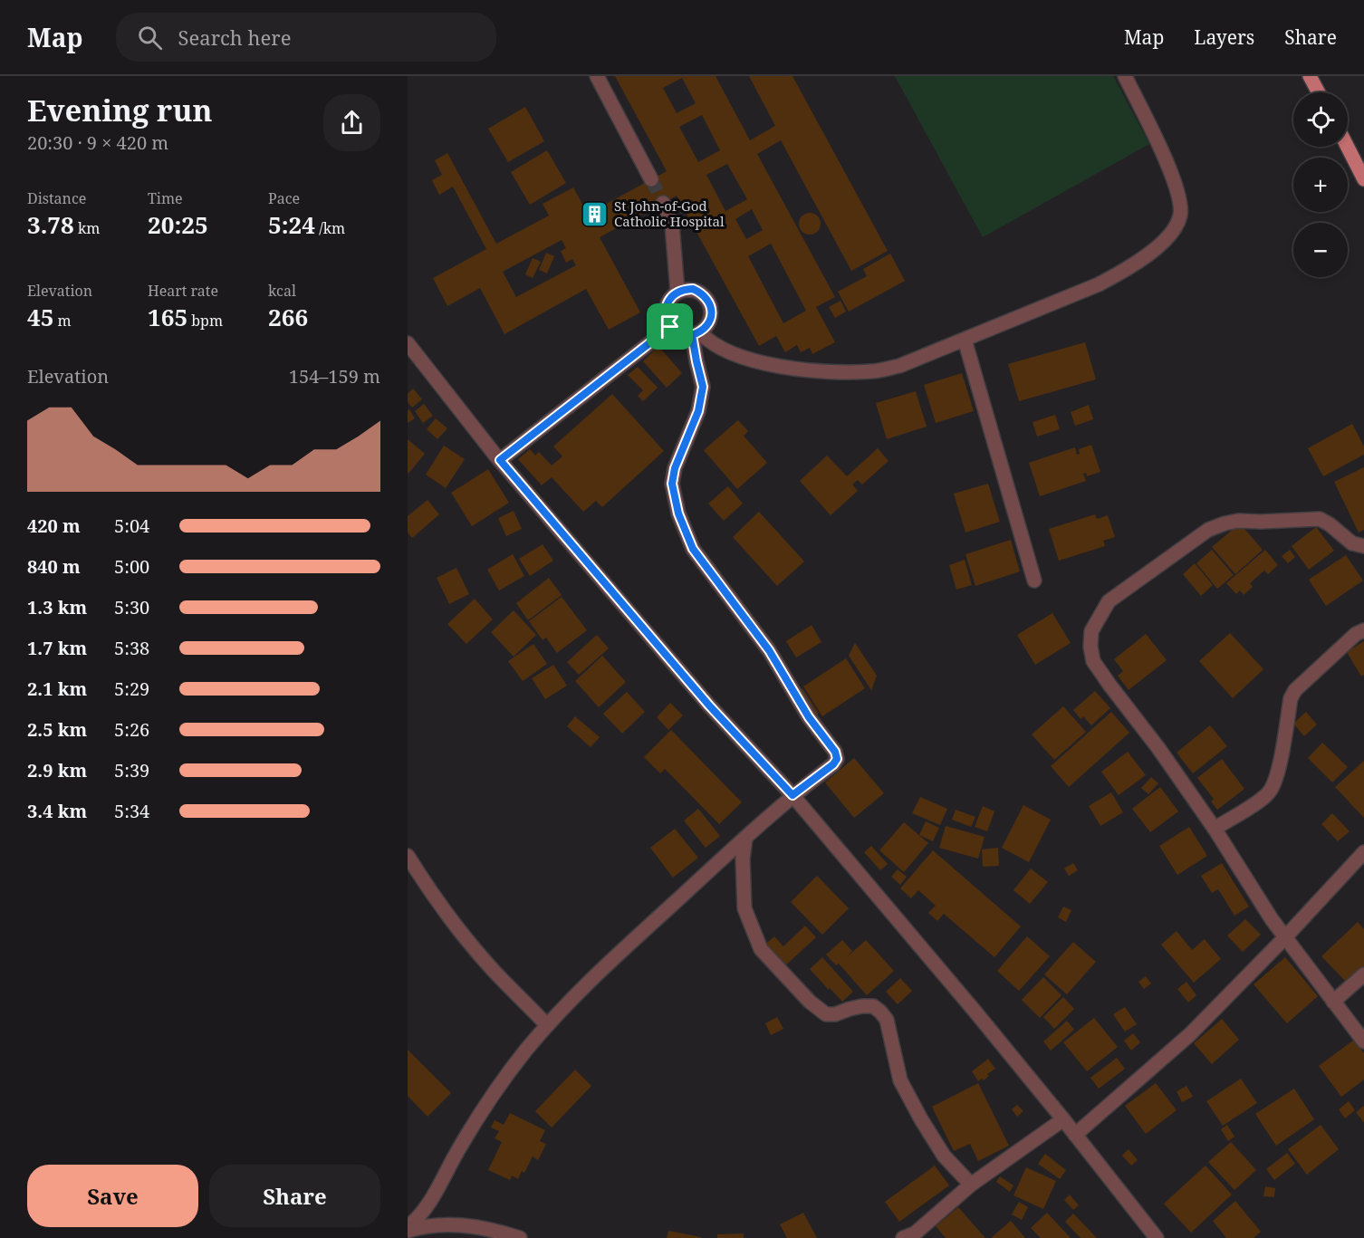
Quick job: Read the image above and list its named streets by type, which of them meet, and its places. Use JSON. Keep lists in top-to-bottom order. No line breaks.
{"places":{"building":["St John-of-God Catholic Hospital"]},"page":{"header":"Map","search":"Search here","nav":["Map","Layers","Share"],"heading":["Evening run","20:30 · 9 × 420 m"],"map_buttons":["+","−"],"stats":[["Distance","3.78 km"],["Time","20:25"],["Pace","5:24 /km"],["Elevation","45 m"],["Heart rate","165 bpm"],["kcal","266"]],"chart":["Elevation","154–159 m"],"list":[{"name":"420 m","note":"5:04"},{"name":"840 m","note":"5:00"},{"name":"1.3 km","note":"5:30"},{"name":"1.7 km","note":"5:38"},{"name":"2.1 km","note":"5:29"},{"name":"2.5 km","note":"5:26"},{"name":"2.9 km","note":"5:39"},{"name":"3.4 km","note":"5:34"}],"buttons":["Save","Share"]}}
